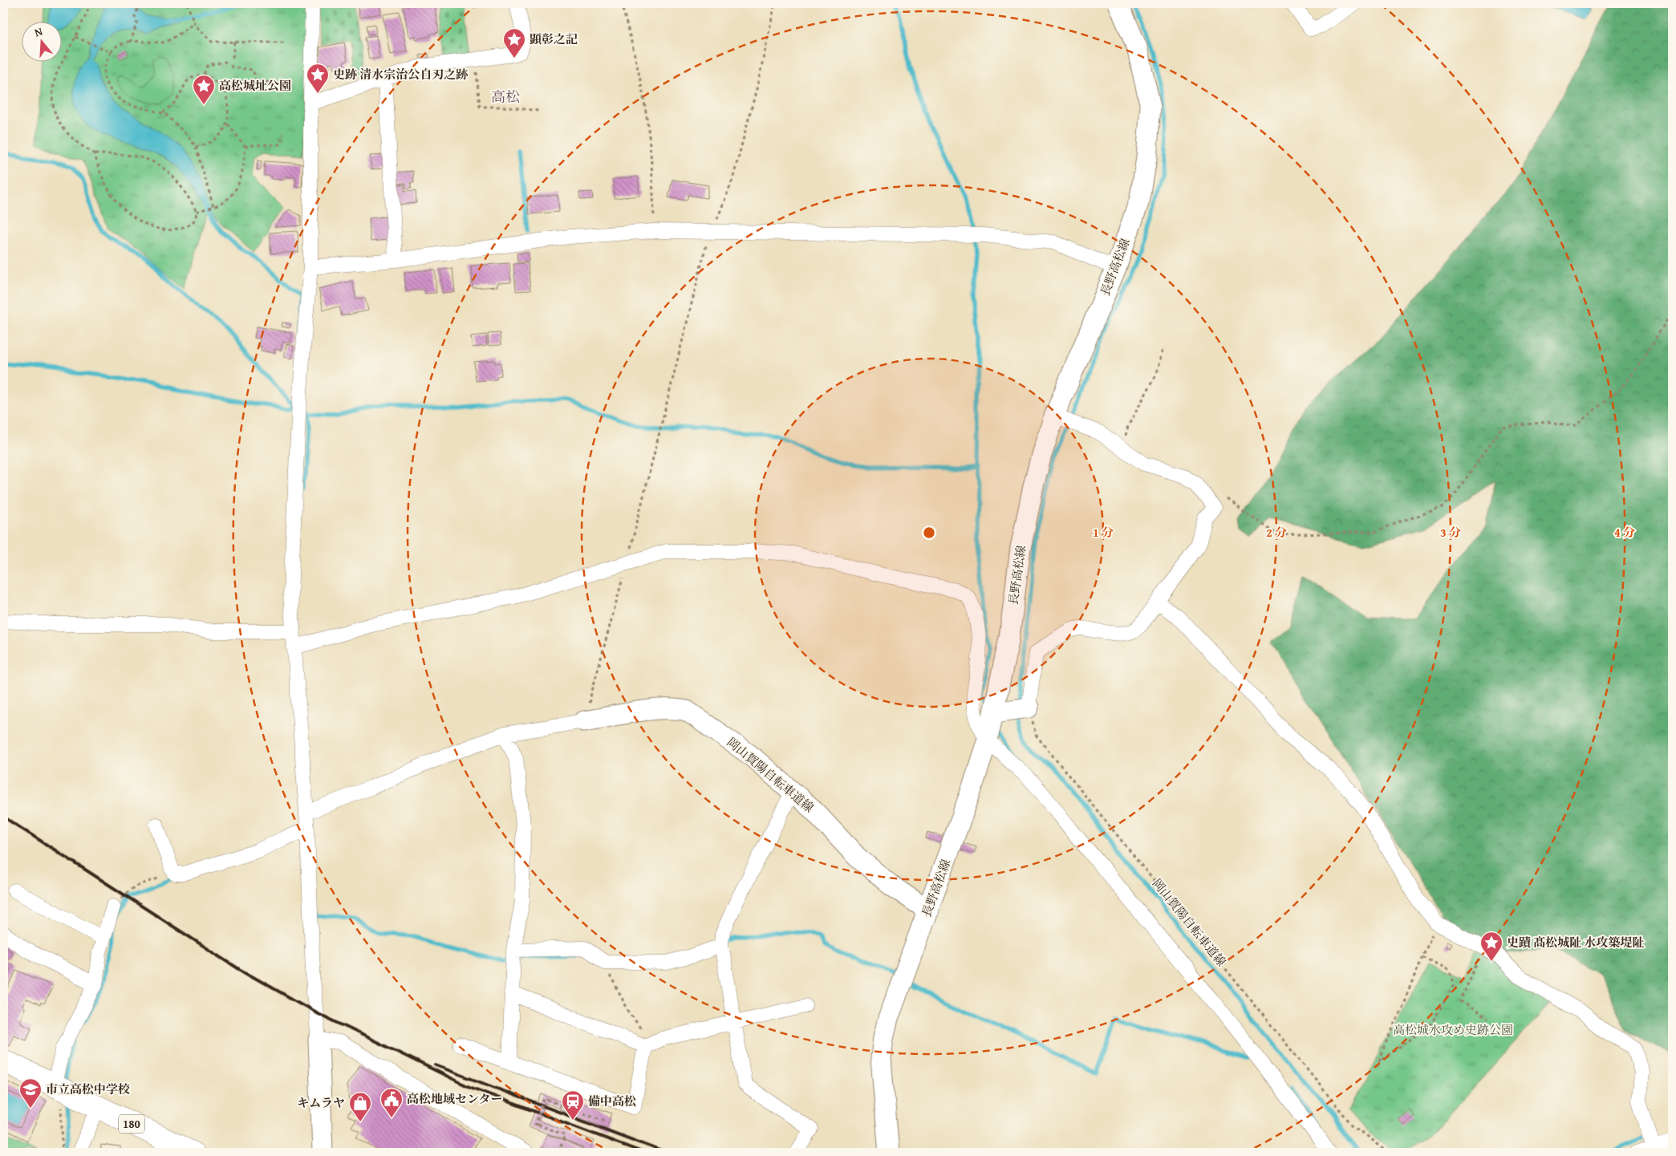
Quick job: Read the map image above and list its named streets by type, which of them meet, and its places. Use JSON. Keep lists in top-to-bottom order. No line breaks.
{"streets":{"highway":["180"],"main road":["長野高松線","岡山賀陽自転車道線"]},"crossings":[["長野高松線","岡山賀陽自転車道線"]],"districts":["高松"],"parks":["高松城水攻め史跡公園"],"places":{"place":["顕彰之記","史跡 清水宗治公自刃之跡","高松城址公園","史蹟 髙松城阯 水攻築堤阯"],"school or university":["市立高松中学校"],"public building":["高松地域センター"],"station":["備中高松"],"shop":["キムラヤ"]},"north":"top","rings":["1 分","2 分","3 分","4 分"]}
